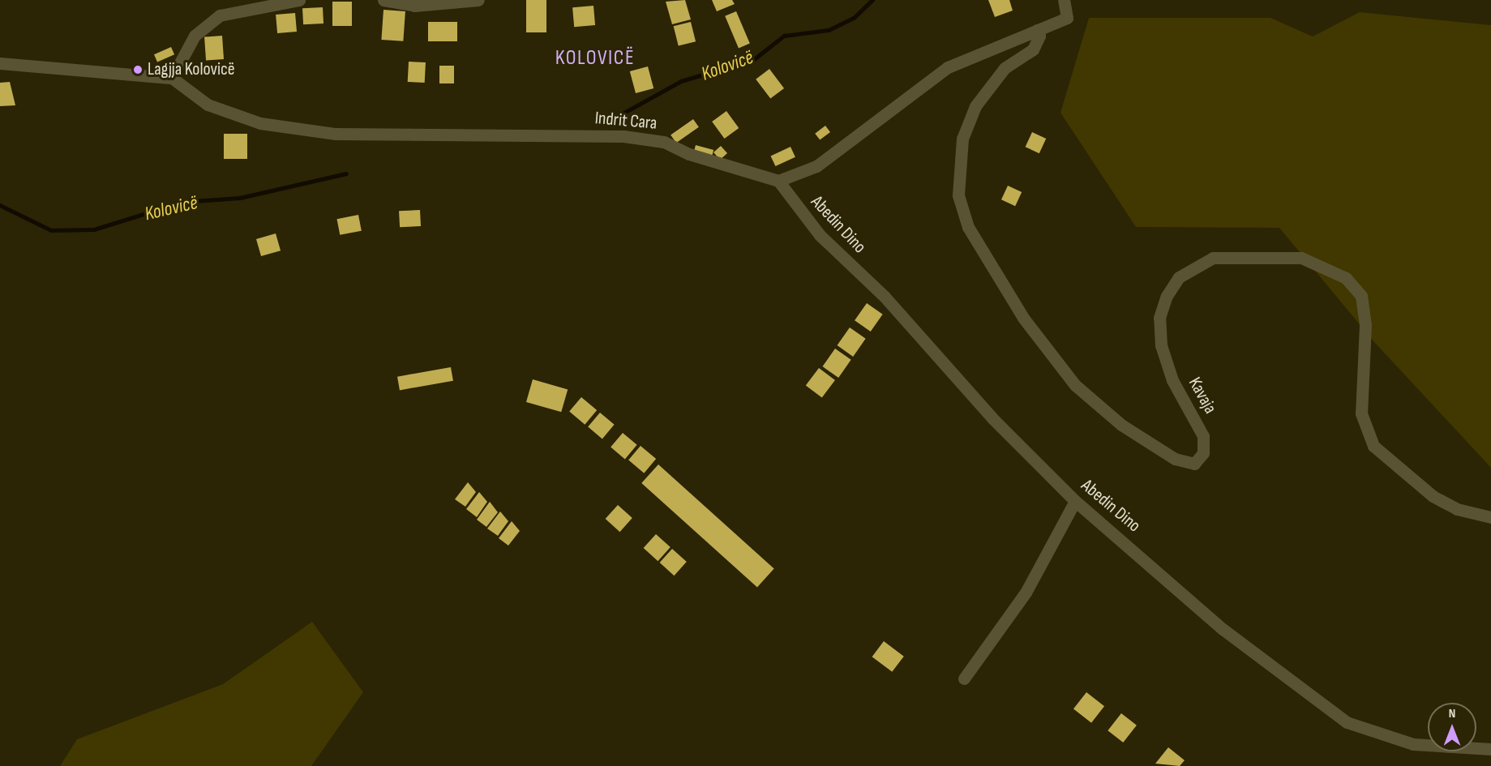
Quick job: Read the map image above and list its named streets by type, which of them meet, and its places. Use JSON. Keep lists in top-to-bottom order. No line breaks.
{"streets":{"street":["Indrit Cara","Abedin Dino","Kavaja"]},"crossings":[["Indrit Cara","Abedin Dino"]],"districts":["KOLOVICË"],"water":["Kolovicë"],"places":["Lagjja Kolovicë"],"north":"top"}
